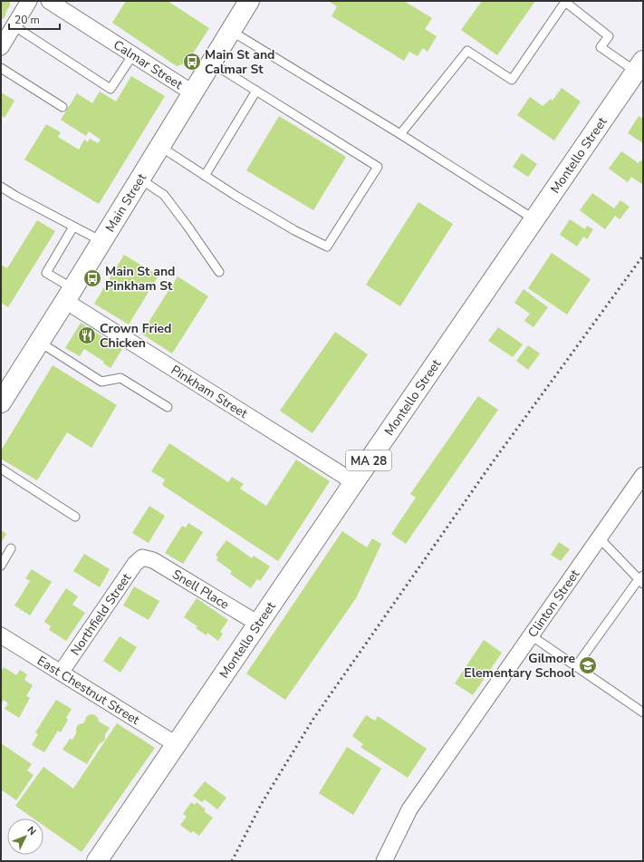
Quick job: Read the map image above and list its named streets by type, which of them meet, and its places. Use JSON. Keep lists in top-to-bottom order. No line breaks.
{"streets":{"main road":["Montello Street","Main Street","MA 28"],"street":["Calmar Street","Pinkham Street","Snell Place","Clinton Street","Northfield Street","East Chestnut Street"]},"crossings":[["Calmar Street","Main Street"],["Montello Street","Pinkham Street"],["Montello Street","Snell Place"],["Montello Street","East Chestnut Street"],["Main Street","Pinkham Street"],["Snell Place","Northfield Street"],["Northfield Street","East Chestnut Street"]],"places":{"bus stop":["Main St and Calmar St","Main St and Pinkham St"],"restaurant":["Crown Fried Chicken"],"school or university":["Gilmore Elementary School"]},"scale_bar":"20 m","north":"top right"}
